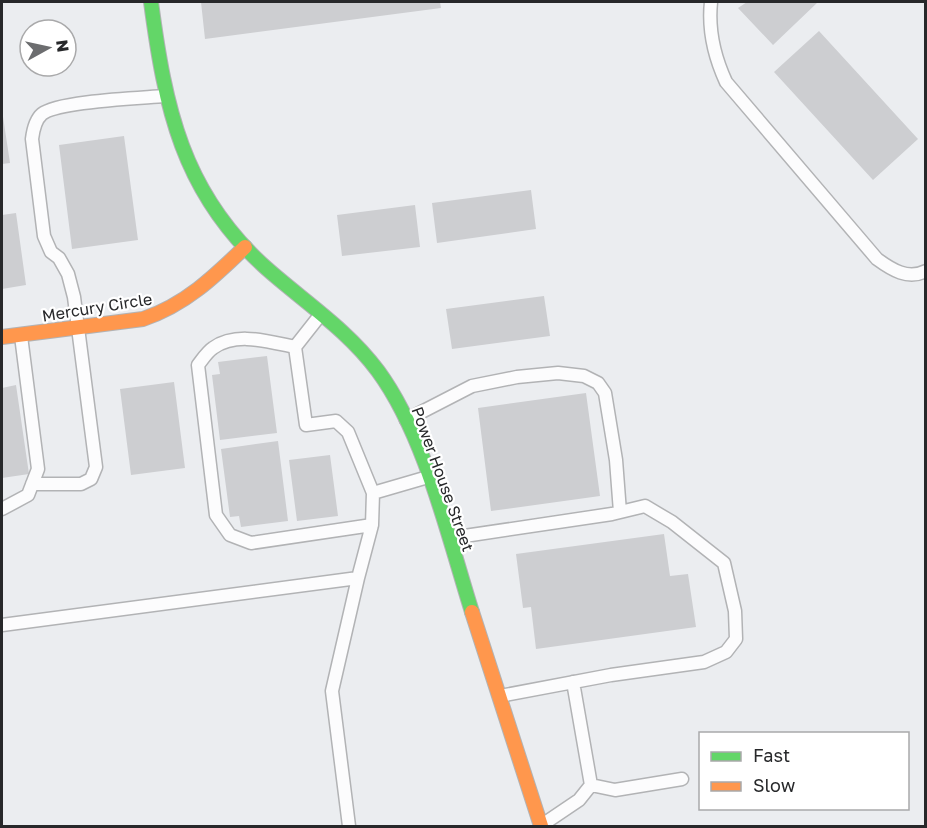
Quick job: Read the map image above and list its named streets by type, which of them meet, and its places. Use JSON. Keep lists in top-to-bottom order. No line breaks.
{"streets":{"street":["Mercury Circle","Power House Street"]},"crossings":[["Mercury Circle","Power House Street"]],"legend":["Fast","Slow"],"north":"right"}
